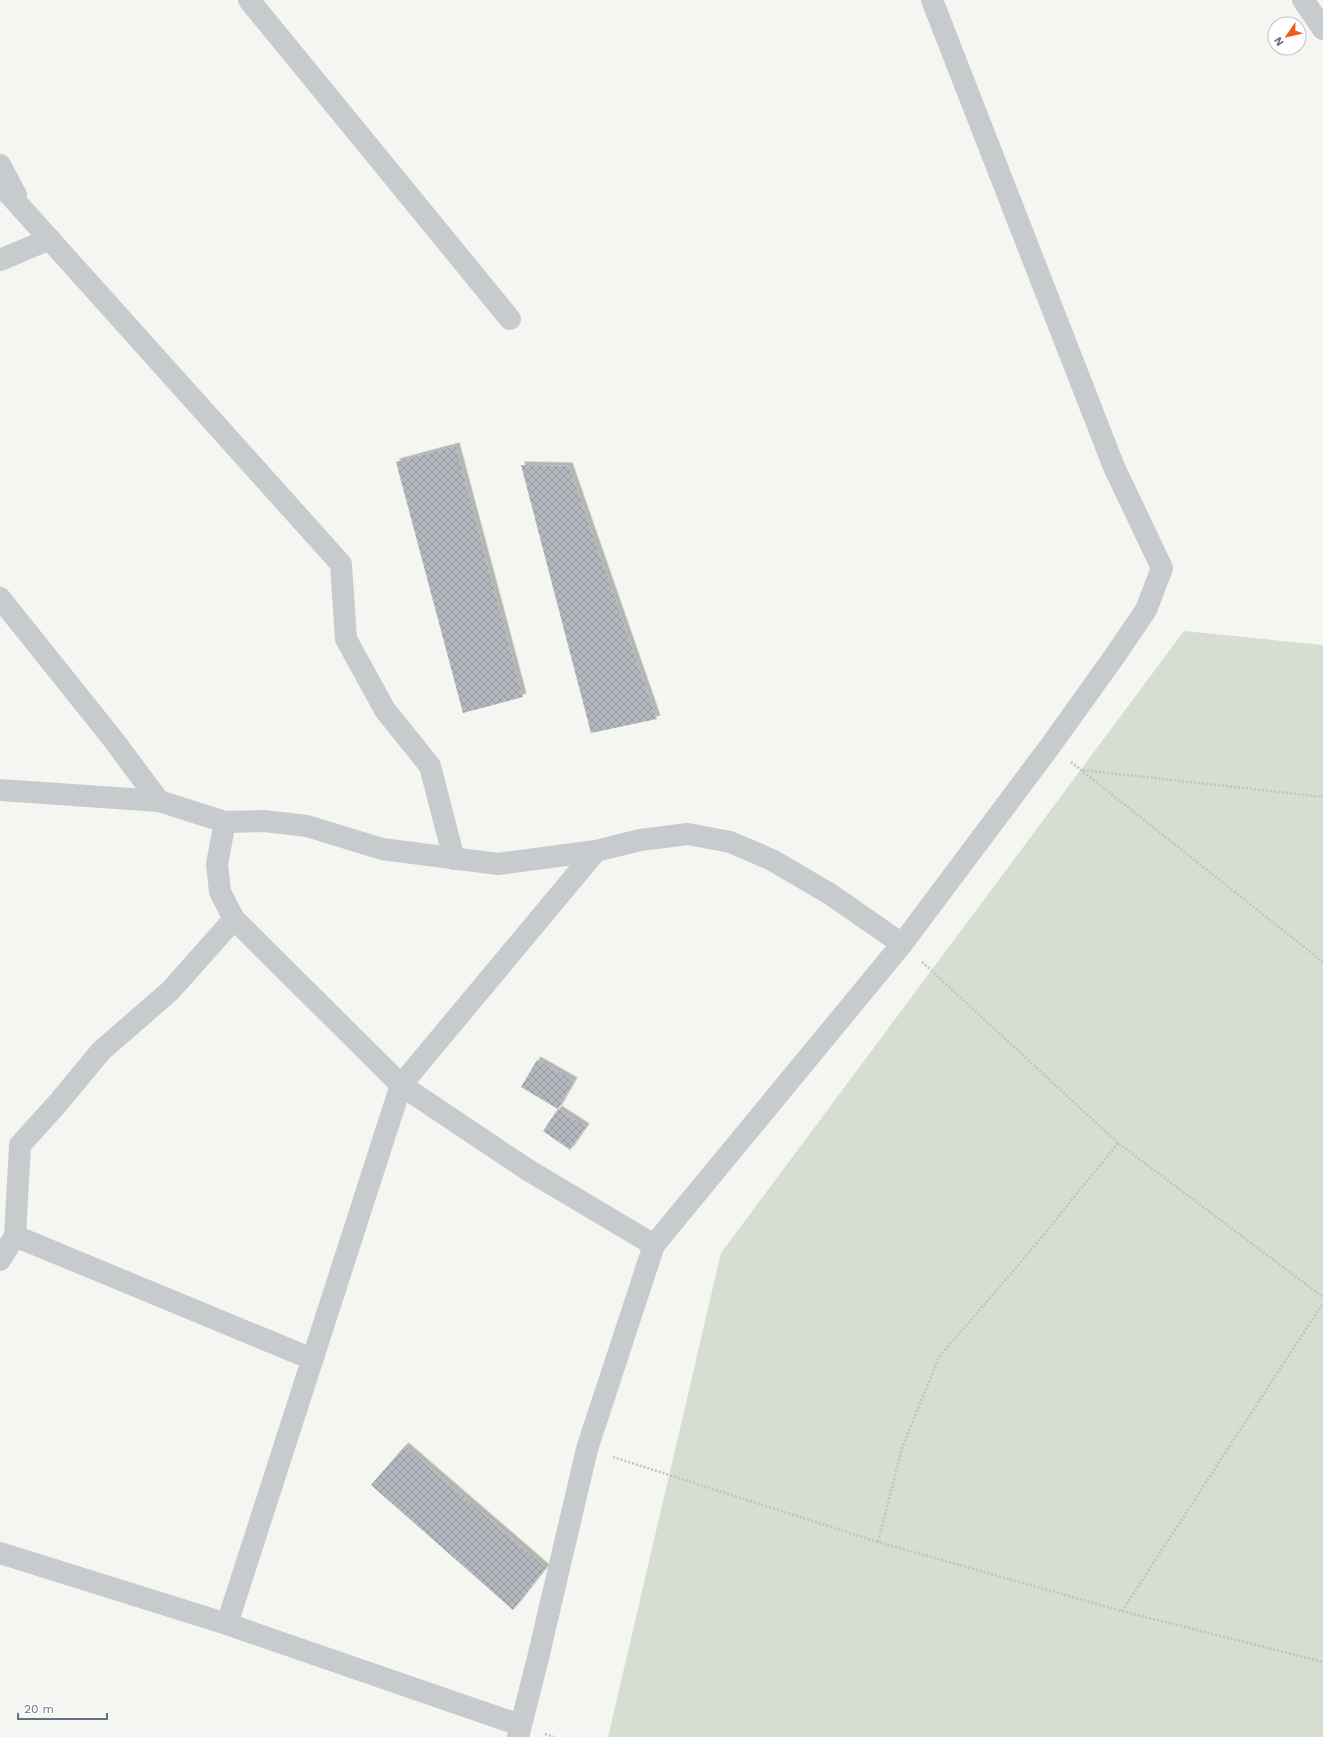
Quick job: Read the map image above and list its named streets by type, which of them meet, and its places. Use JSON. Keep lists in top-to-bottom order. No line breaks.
{"scale_bar":"20 m","north":"bottom left"}
